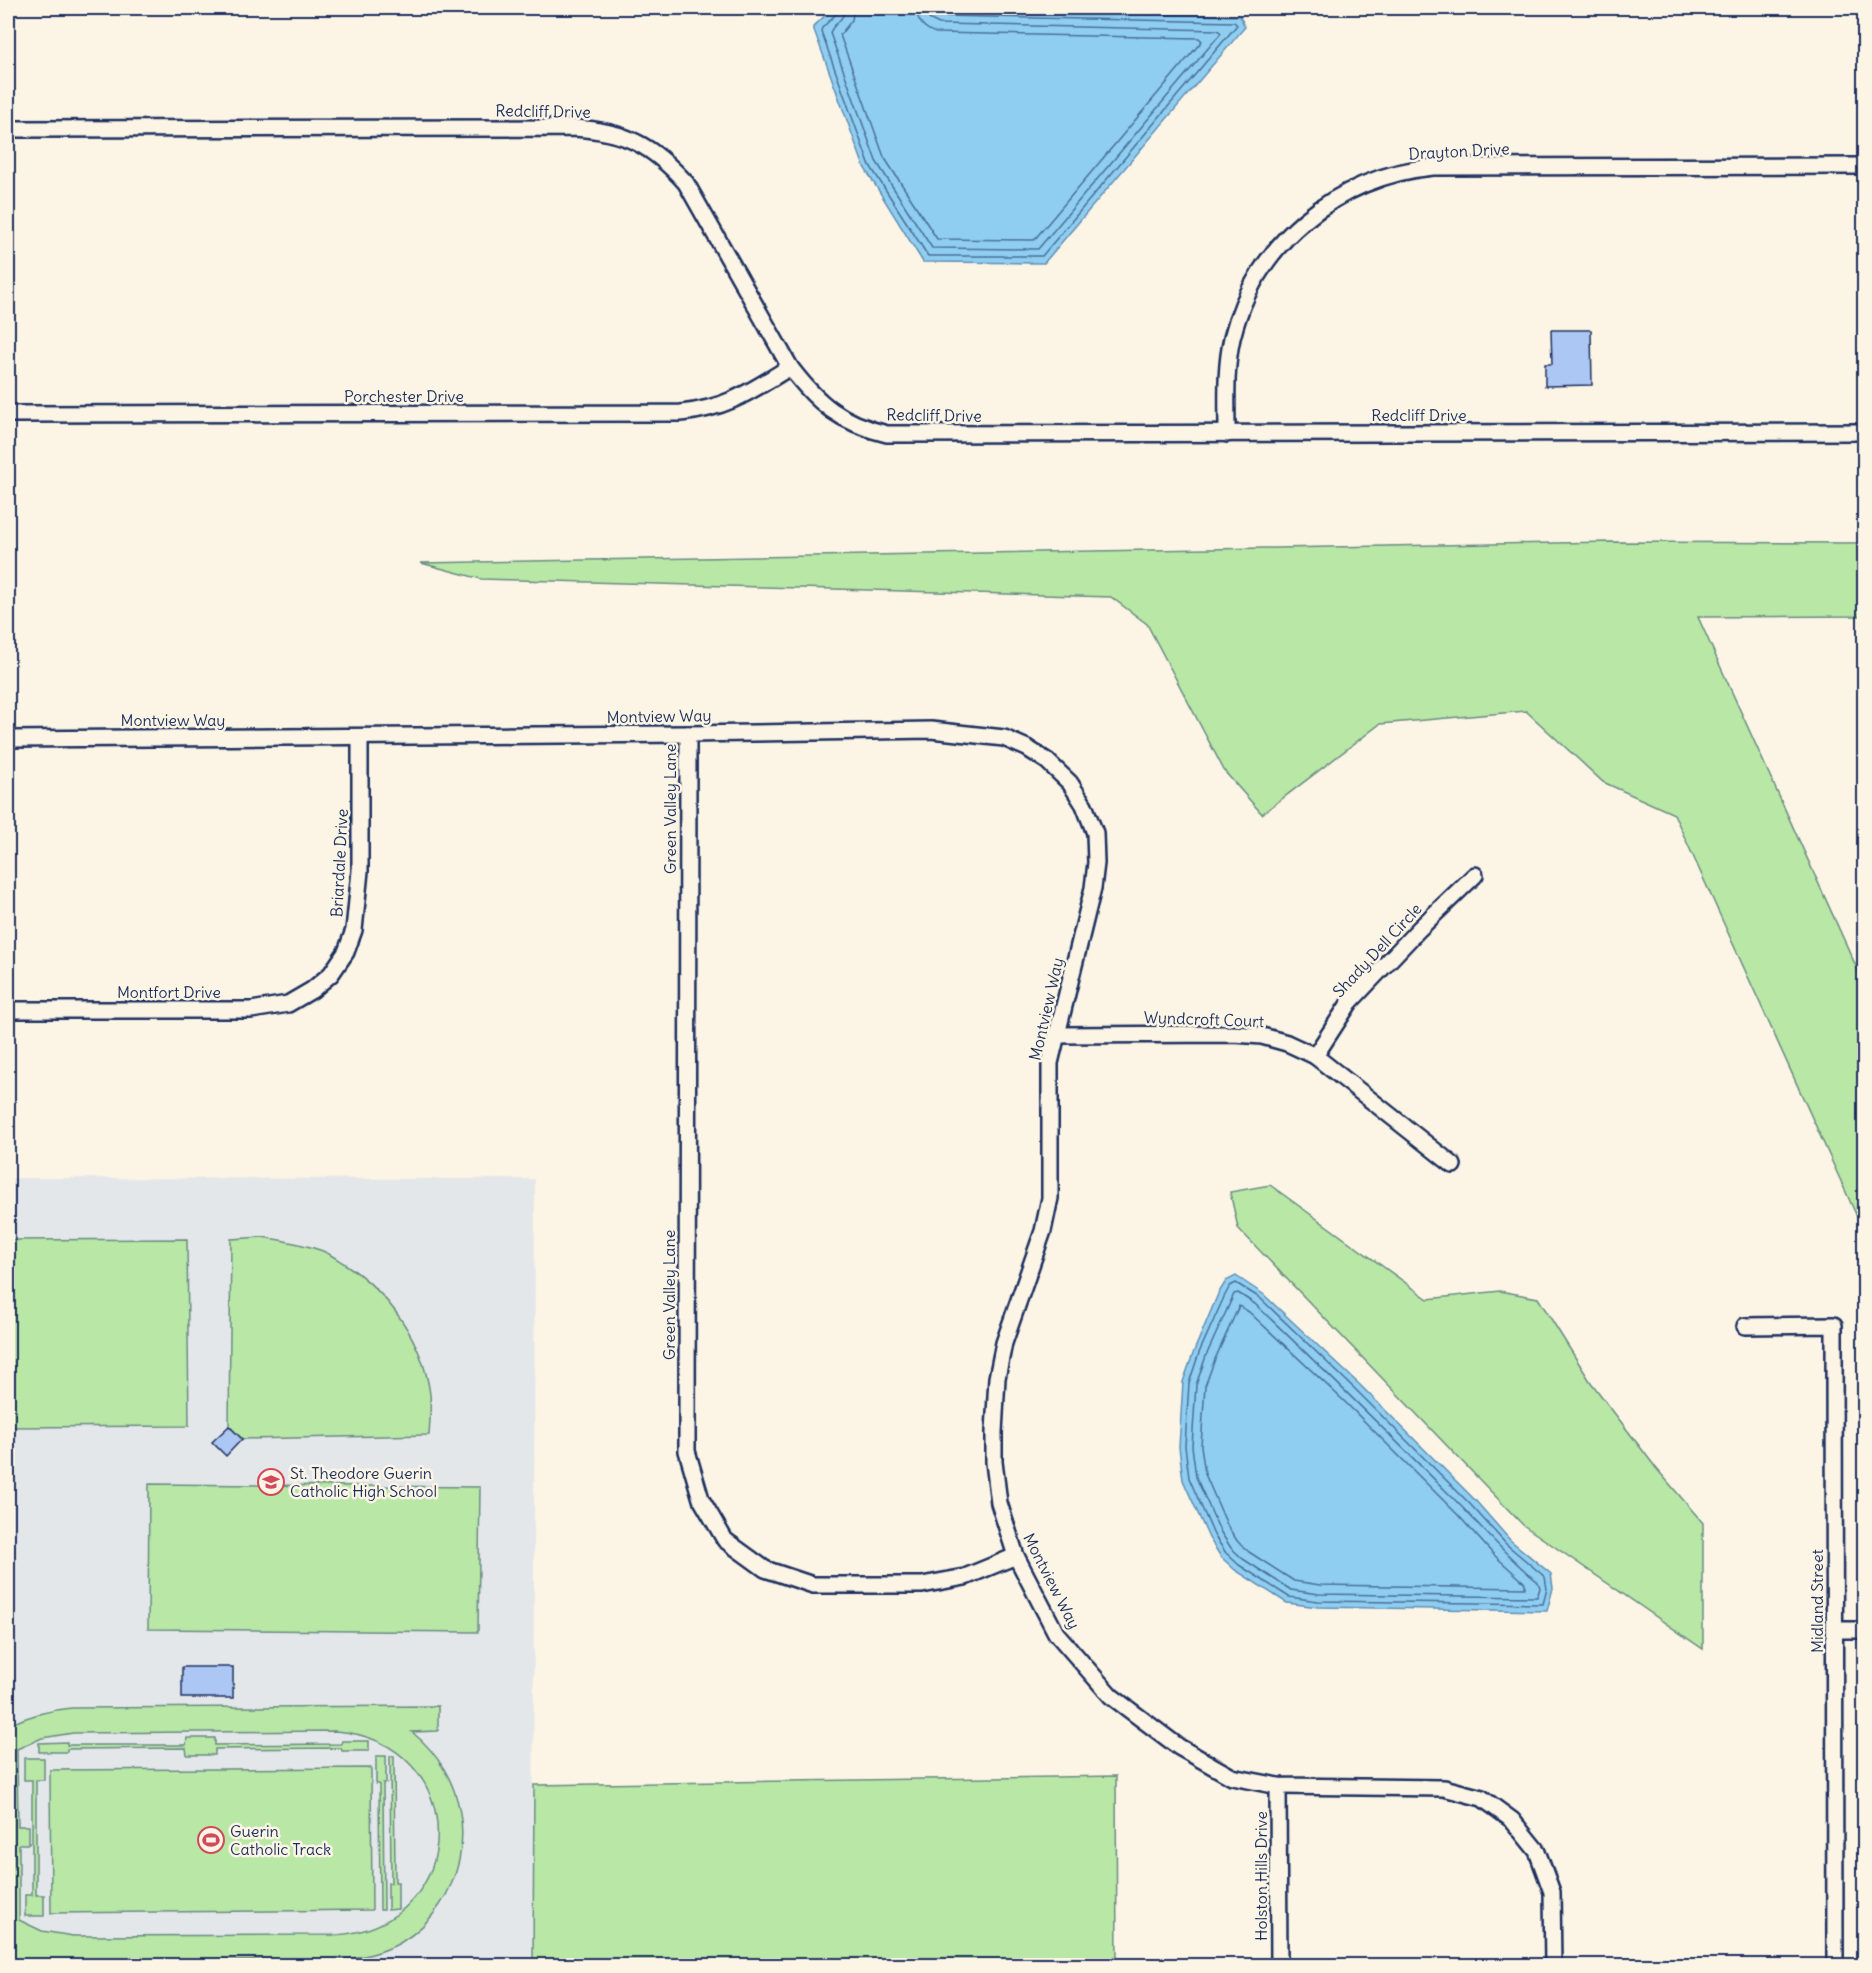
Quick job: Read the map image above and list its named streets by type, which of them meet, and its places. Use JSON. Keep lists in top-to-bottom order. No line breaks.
{"streets":{"street":["Redcliff Drive","Drayton Drive","Porchester Drive","Montview Way","Green Valley Lane","Briardale Drive","Shady Dell Circle","Montfort Drive","Wyndcroft Court","Midland Street","Holston Hills Drive"]},"crossings":[["Redcliff Drive","Drayton Drive"],["Redcliff Drive","Porchester Drive"],["Montview Way","Green Valley Lane"],["Montview Way","Briardale Drive"],["Montview Way","Wyndcroft Court"],["Montview Way","Holston Hills Drive"],["Briardale Drive","Montfort Drive"],["Shady Dell Circle","Wyndcroft Court"]],"places":{"school or university":["St. Theodore Guerin Catholic High School"],"sports":["Guerin Catholic Track"]}}
